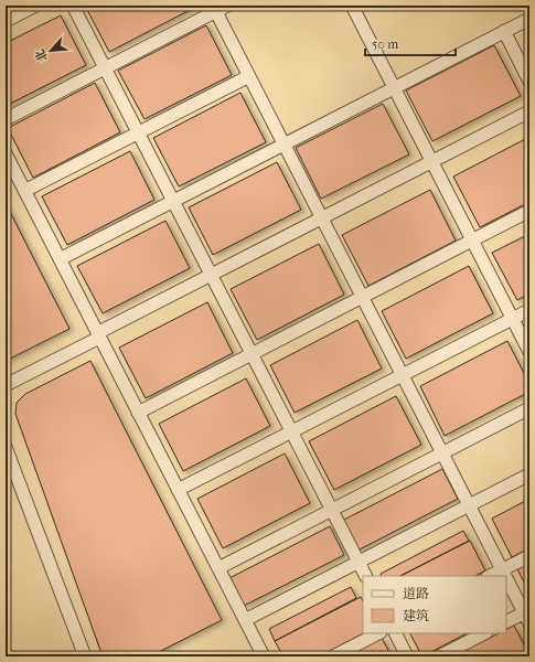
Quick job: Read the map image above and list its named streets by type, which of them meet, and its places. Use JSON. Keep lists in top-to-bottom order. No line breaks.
{"legend":["道路","建筑"],"scale_bar":"50 m","north":"bottom left"}
